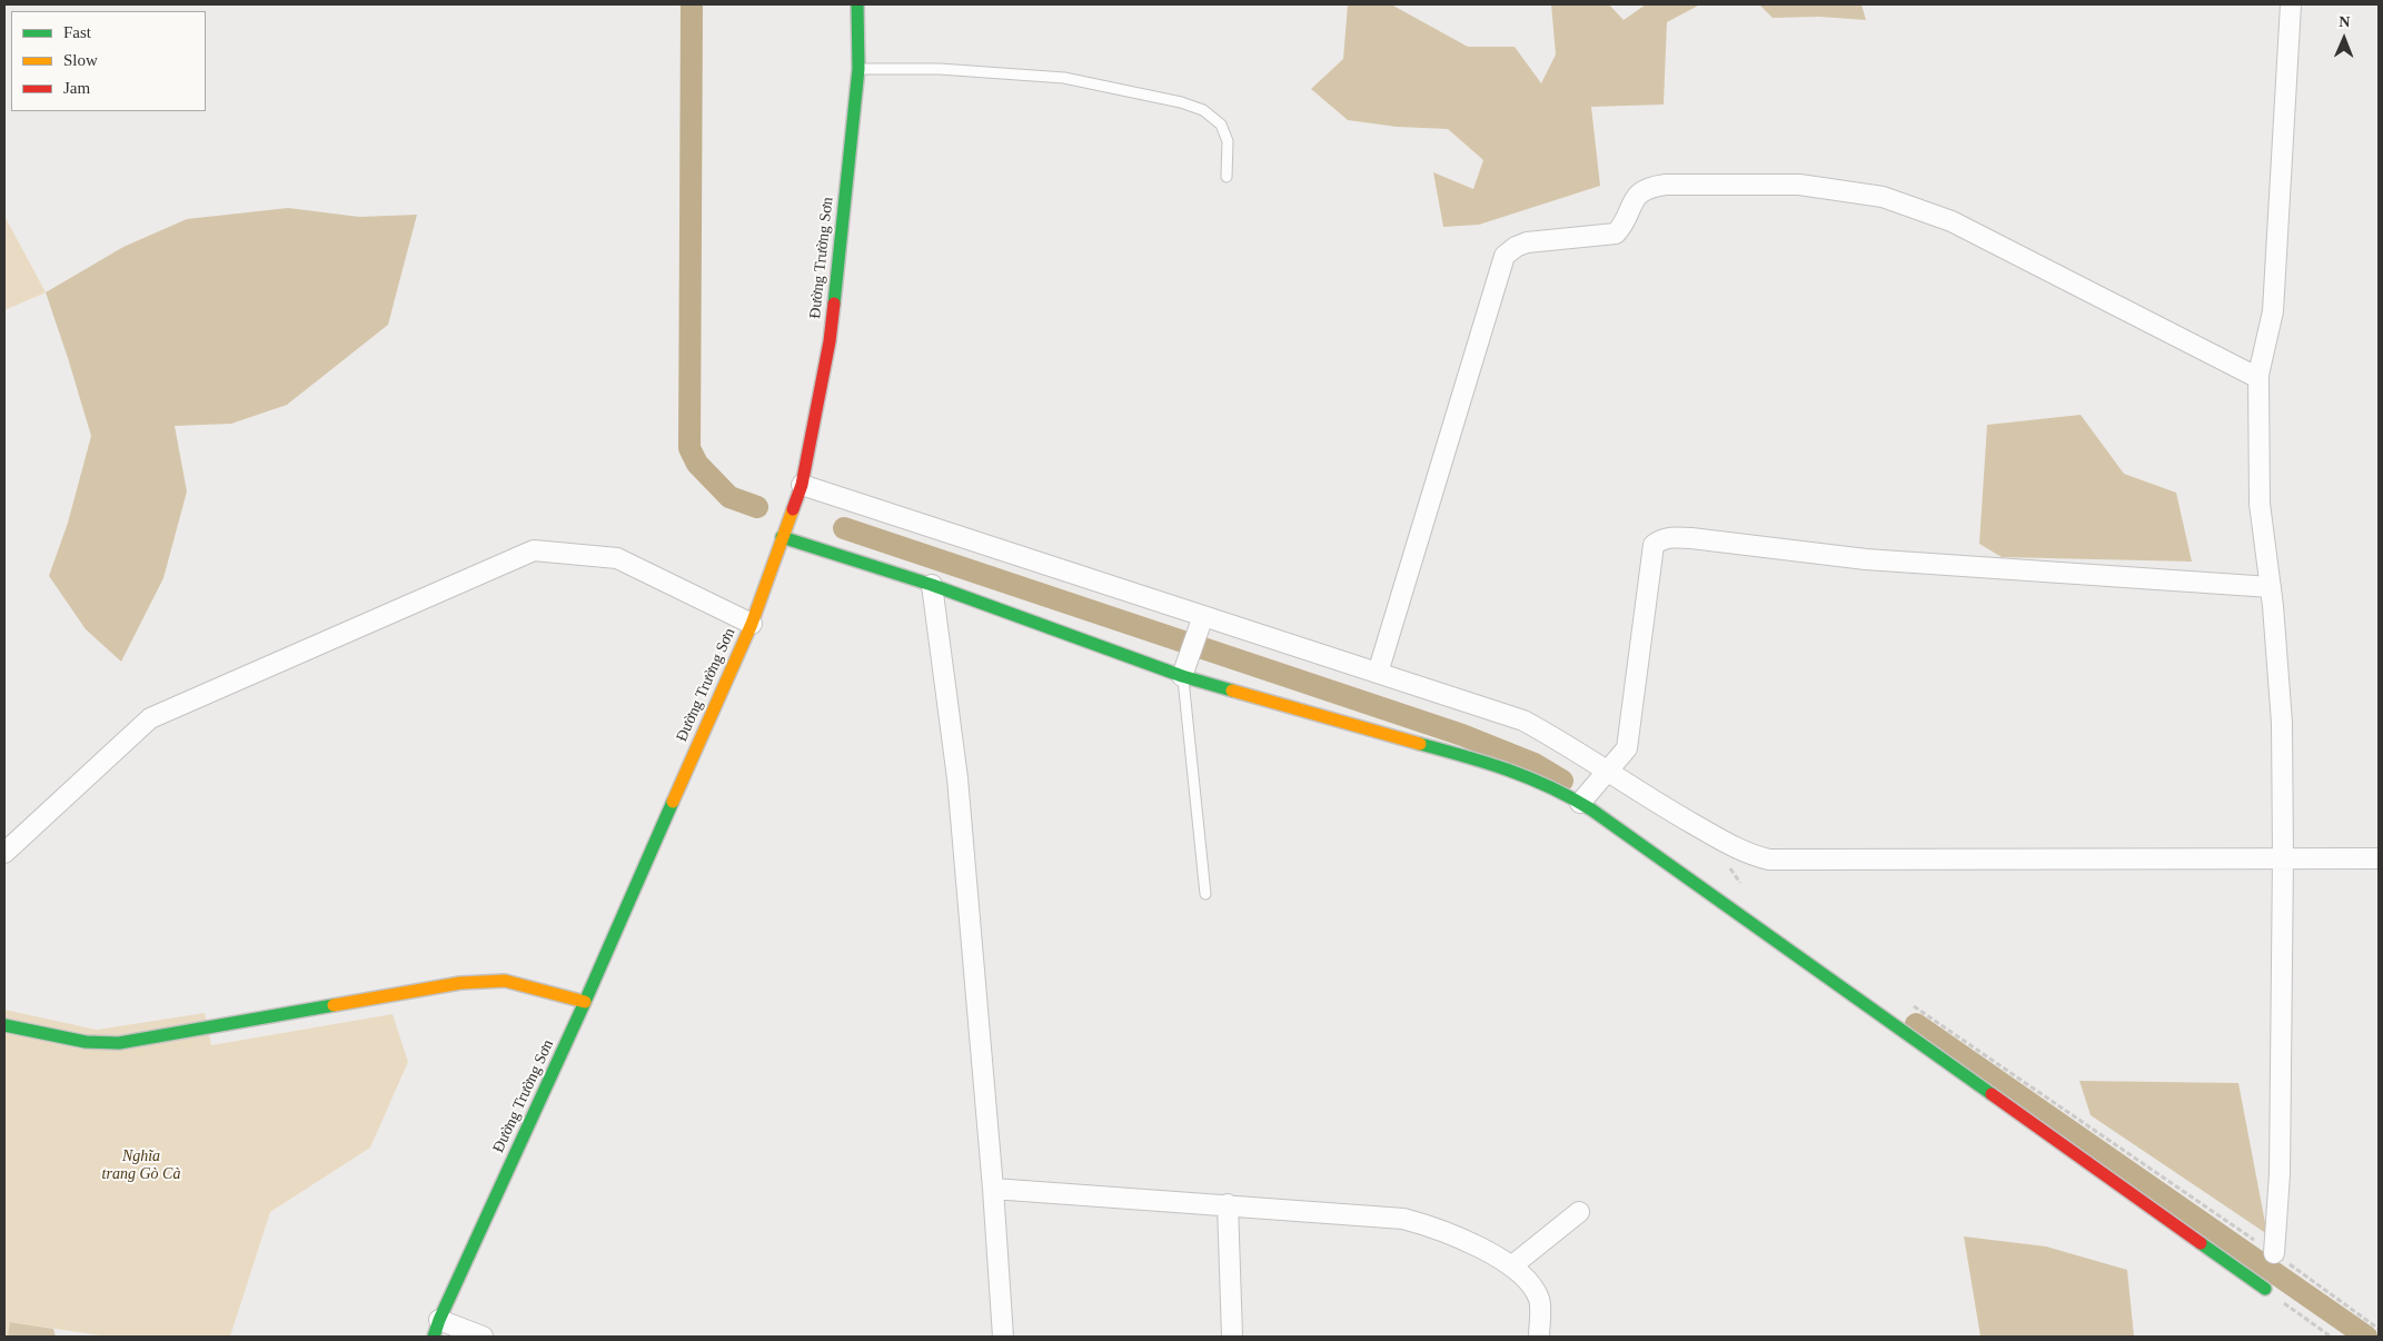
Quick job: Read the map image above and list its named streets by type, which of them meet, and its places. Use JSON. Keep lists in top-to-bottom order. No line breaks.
{"streets":{"main road":["Đường Trường Sơn"]},"parks":["Nghĩa trang Gò Cà"],"legend":["Fast","Slow","Jam"],"north":"top"}
